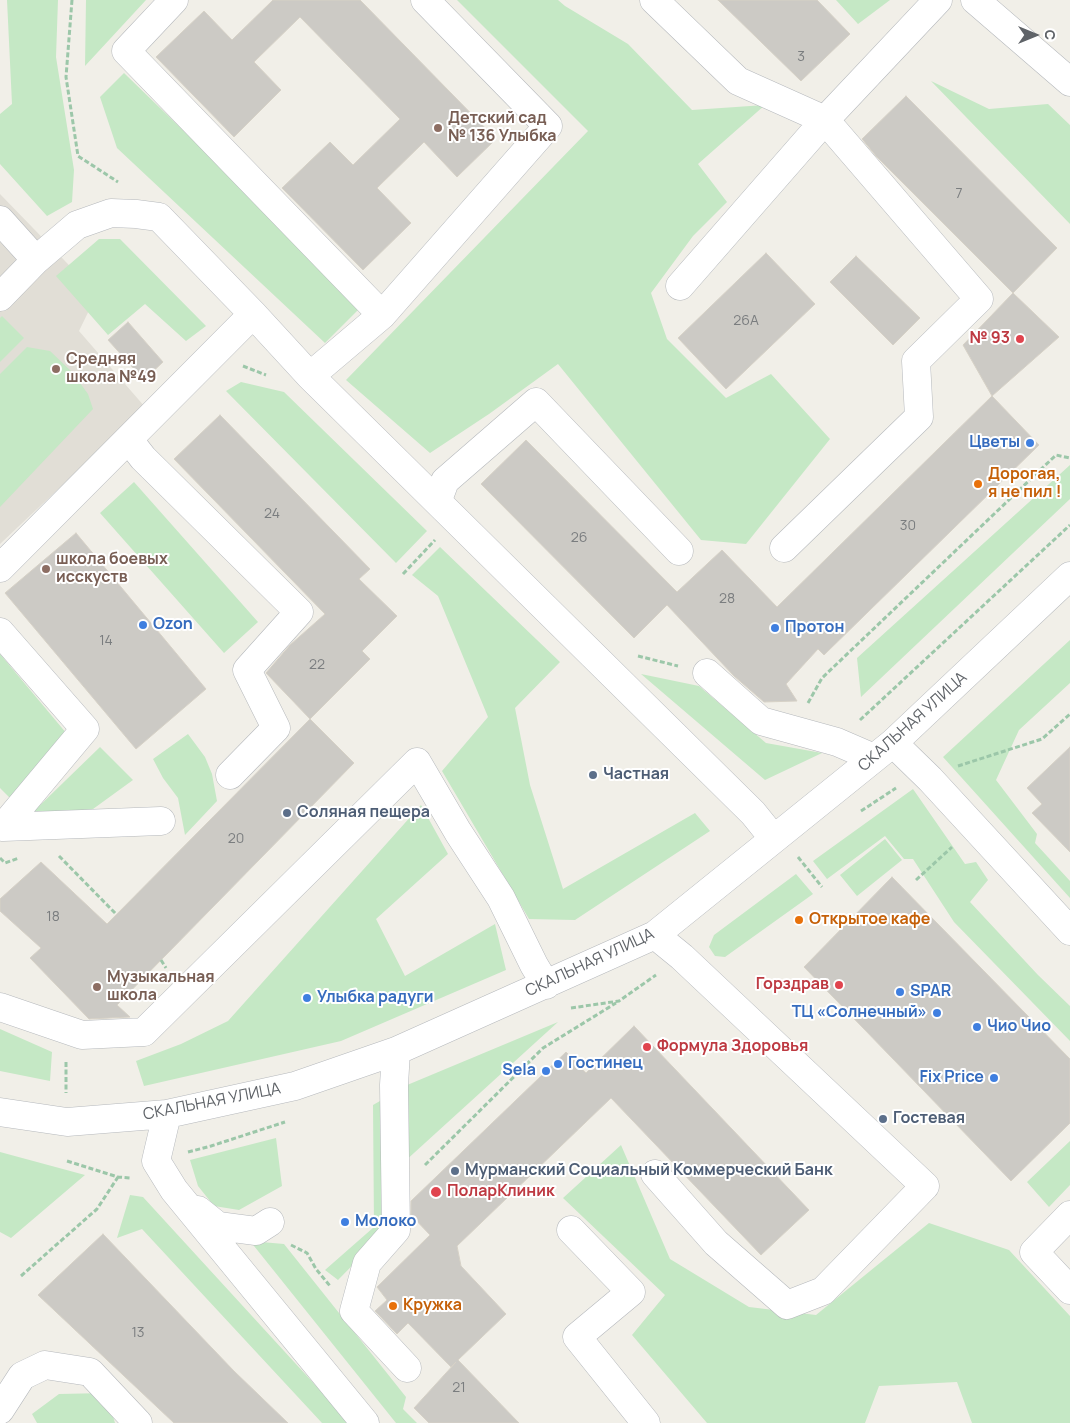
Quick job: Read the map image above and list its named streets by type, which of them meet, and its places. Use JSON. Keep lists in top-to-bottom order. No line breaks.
{"streets":{"street":["СКАЛЬНАЯ УЛИЦА"]},"places":["Детский сад № 136 Улыбка","№ 93","Средняя школа №49","Цветы","Дорогая, я не пил !","школа боевых исскуств","Ozon","Протон","Частная","Соляная пещера","Открытое кафе","Горздрав","Музыкальная школа","SPAR","Улыбка радуги","ТЦ «Солнечный»","Чио Чио","Формула Здоровья","Гостинец","Sela","Fix Price","Гостевая","Мурманский Социальный Коммерческий Банк","ПоларКлиник","Молоко","Кружка"],"house_numbers":["3","7","26А","24","30","26","28","14","22","20","18","13","21"],"north":"right"}
